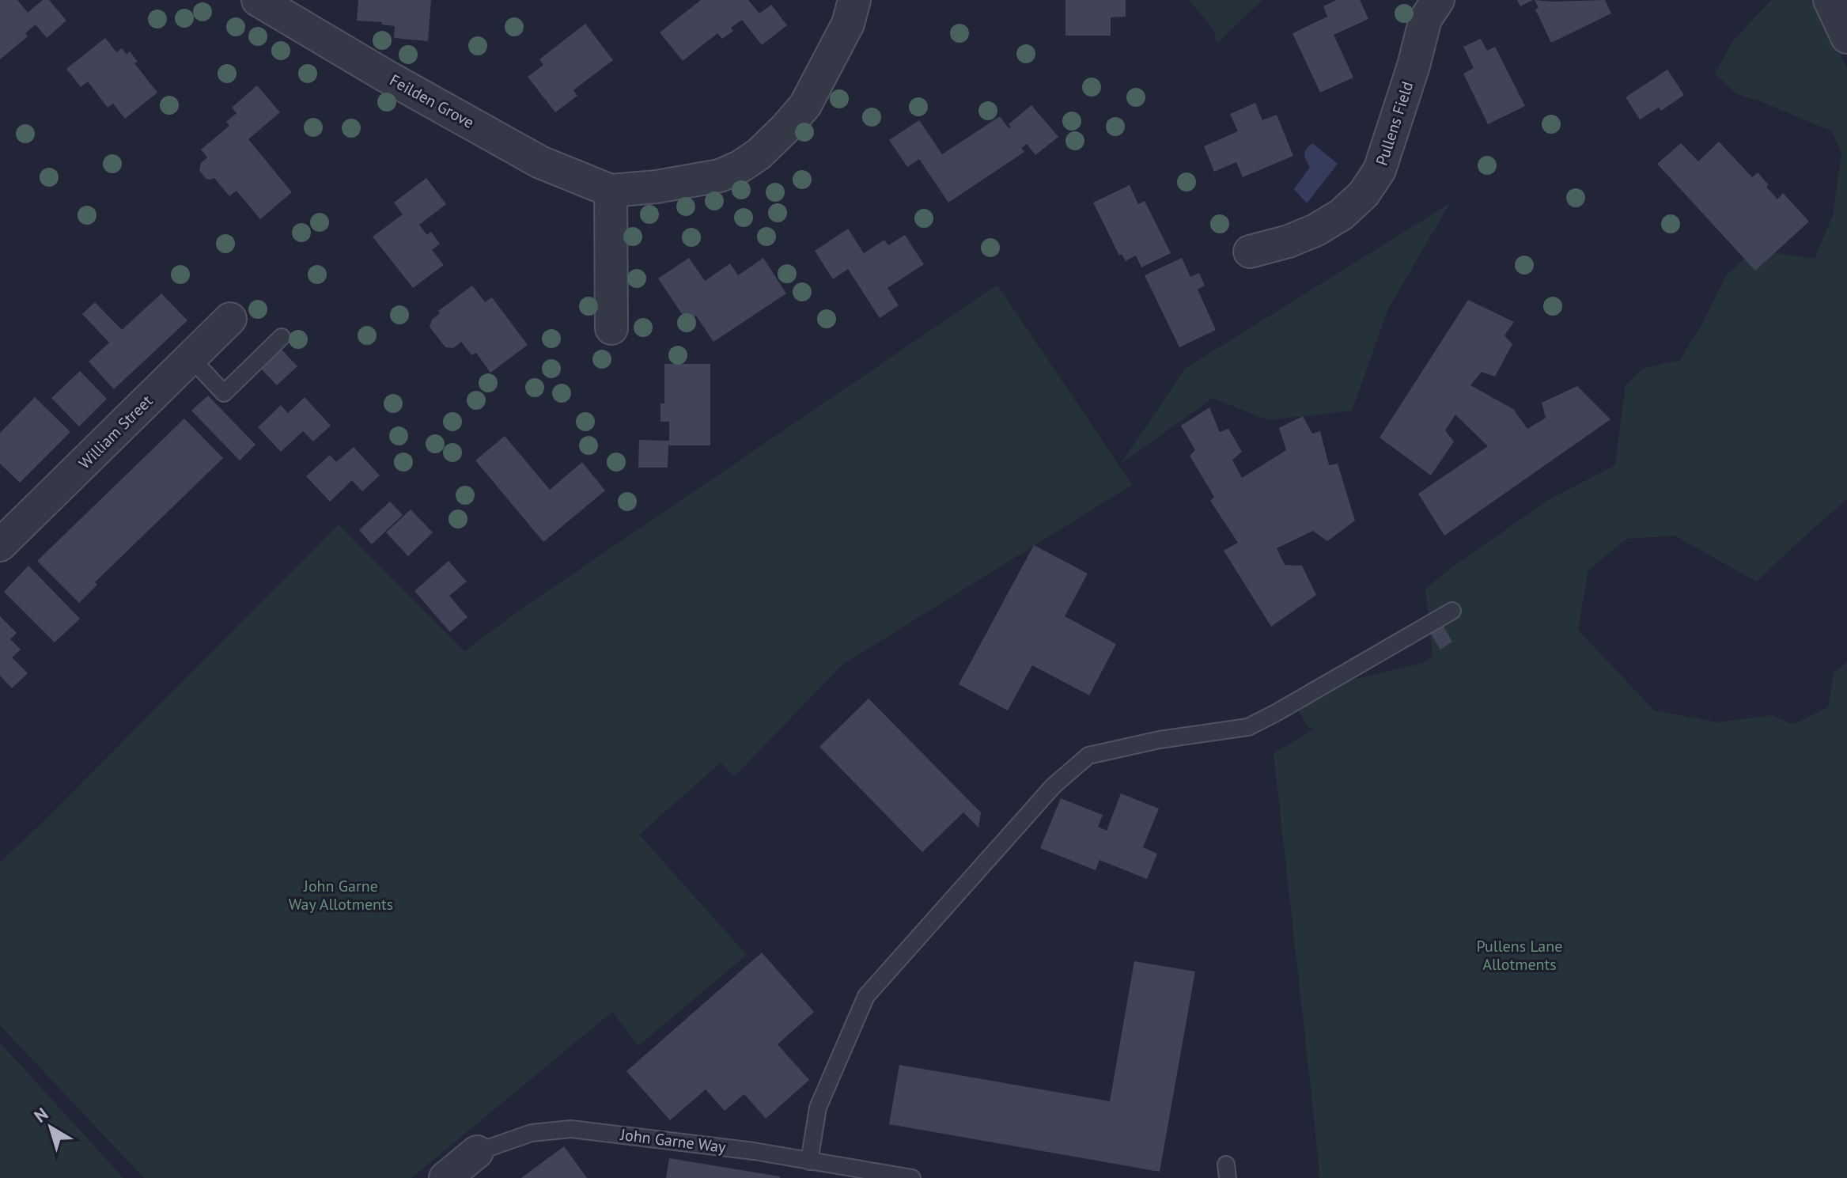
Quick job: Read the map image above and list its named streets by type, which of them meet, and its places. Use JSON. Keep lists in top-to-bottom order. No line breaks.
{"streets":{"street":["Feilden Grove","Pullens Field","William Street","John Garne Way"]},"parks":["John Garne Way Allotments","Pullens Lane Allotments"],"north":"top left"}
